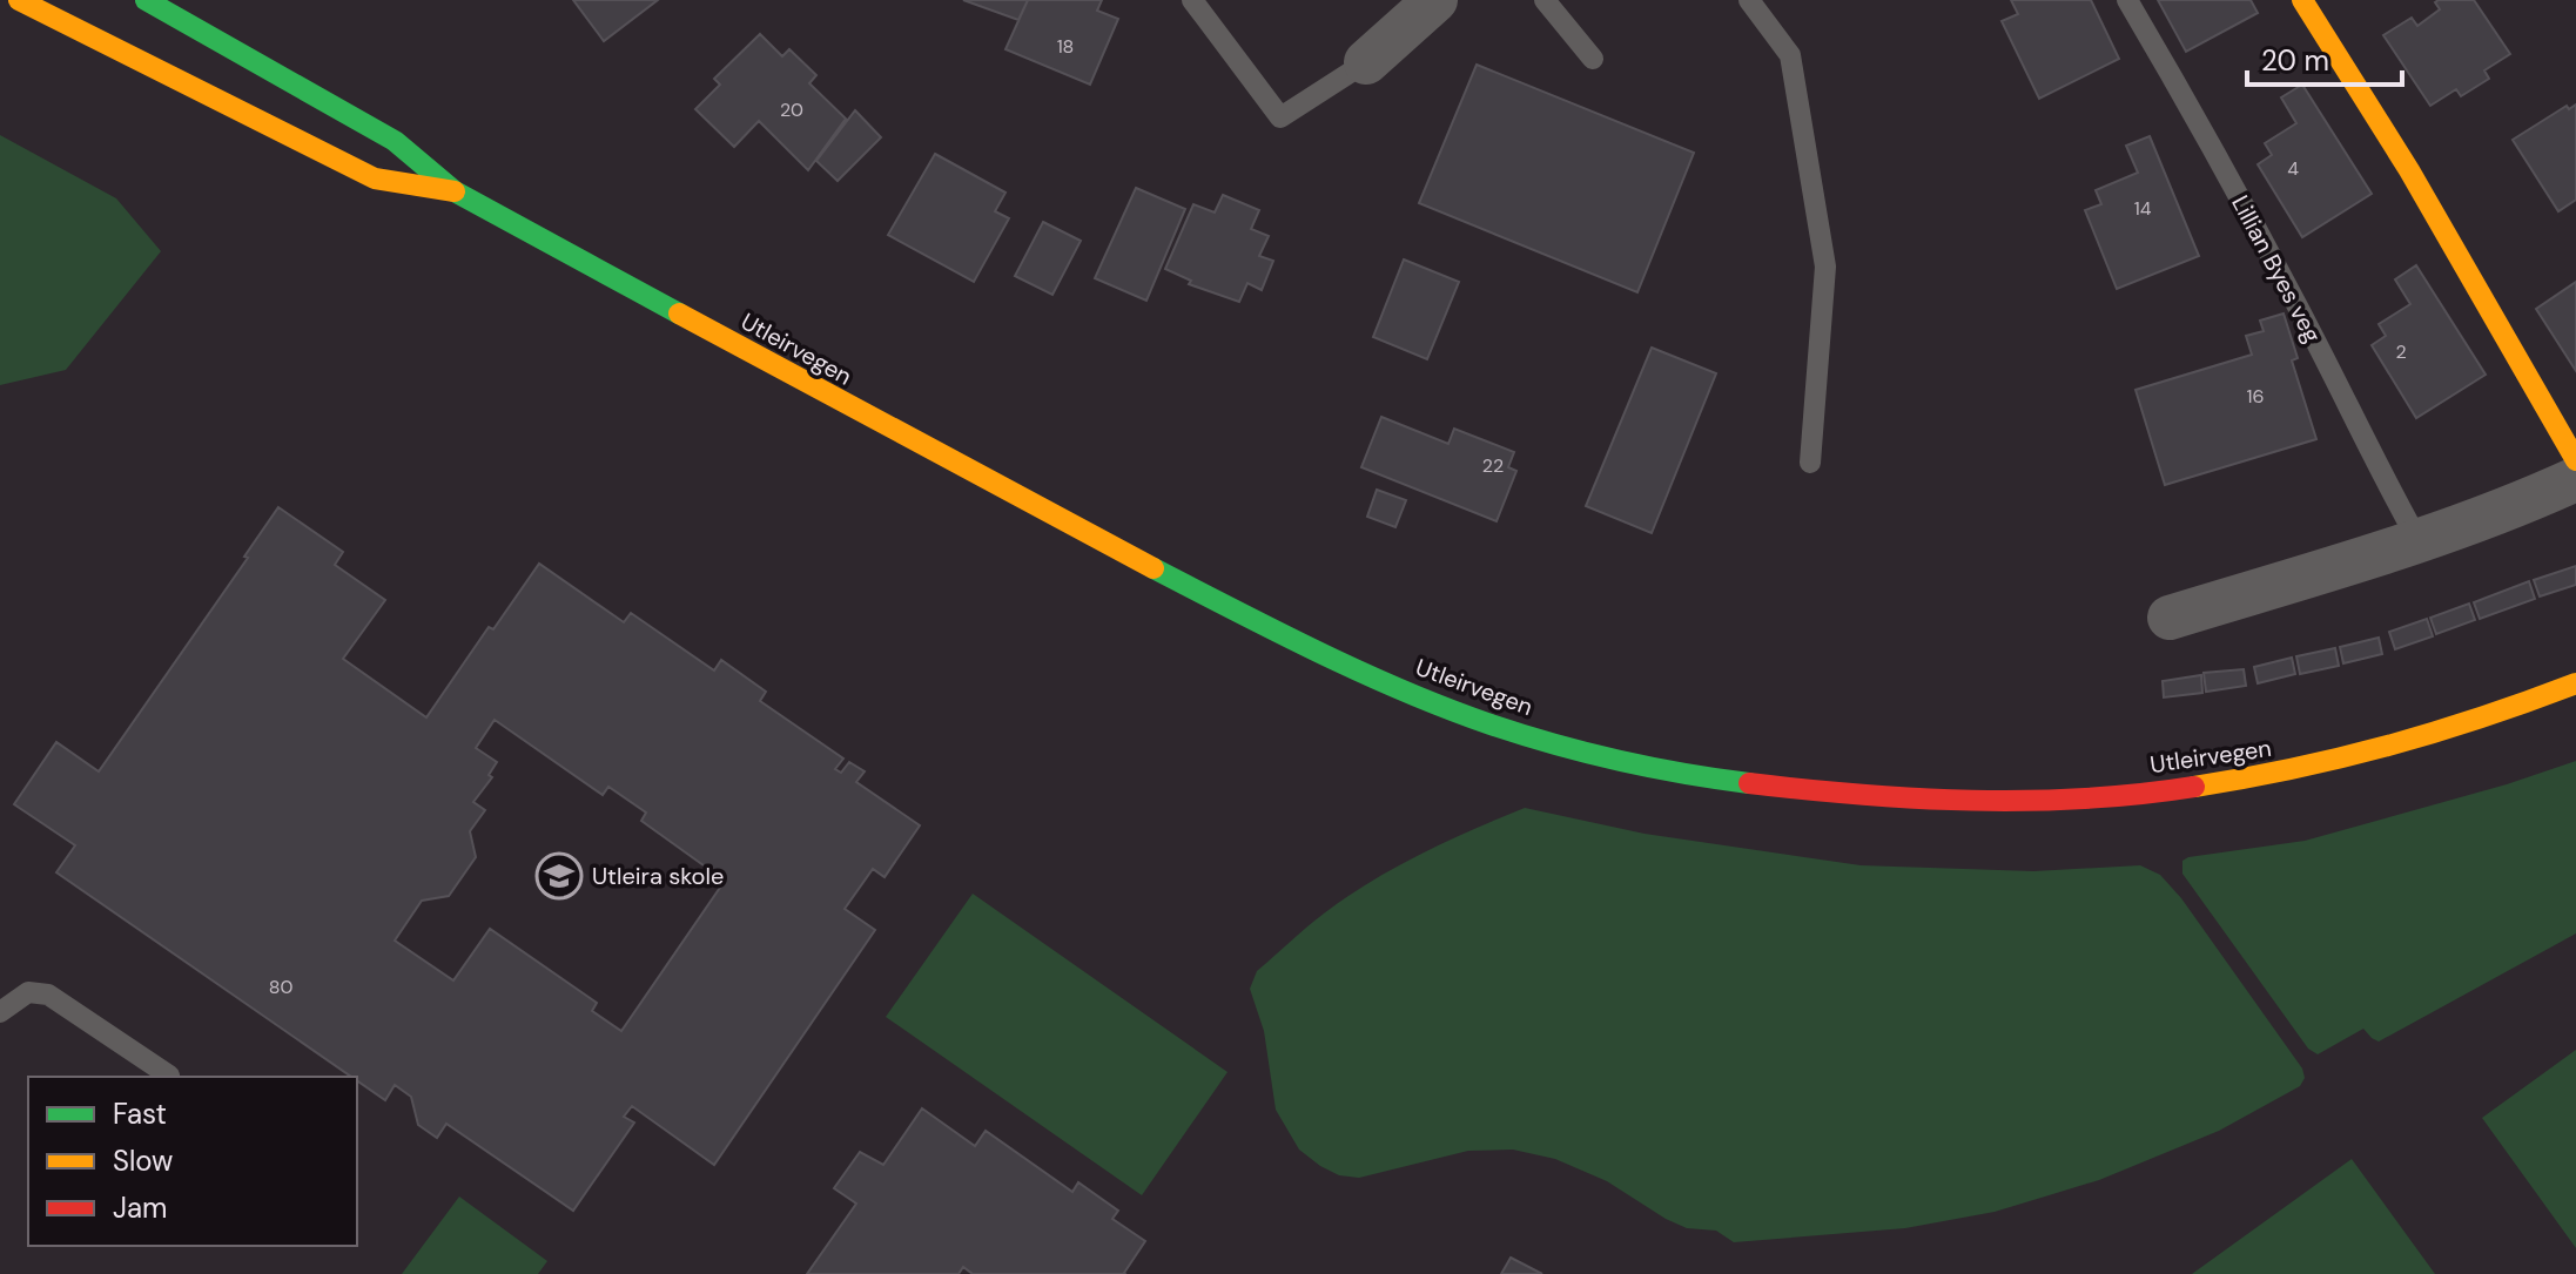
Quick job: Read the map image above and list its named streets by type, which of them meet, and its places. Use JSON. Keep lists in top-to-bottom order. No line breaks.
{"streets":{"main road":["Utleirvegen"],"lane":["Lillian Byes veg"]},"places":{"school or university":["Utleira skole"]},"house_numbers":["18","20","4","14","2","16","22","80"],"legend":["Fast","Slow","Jam"],"scale_bar":"20 m"}
